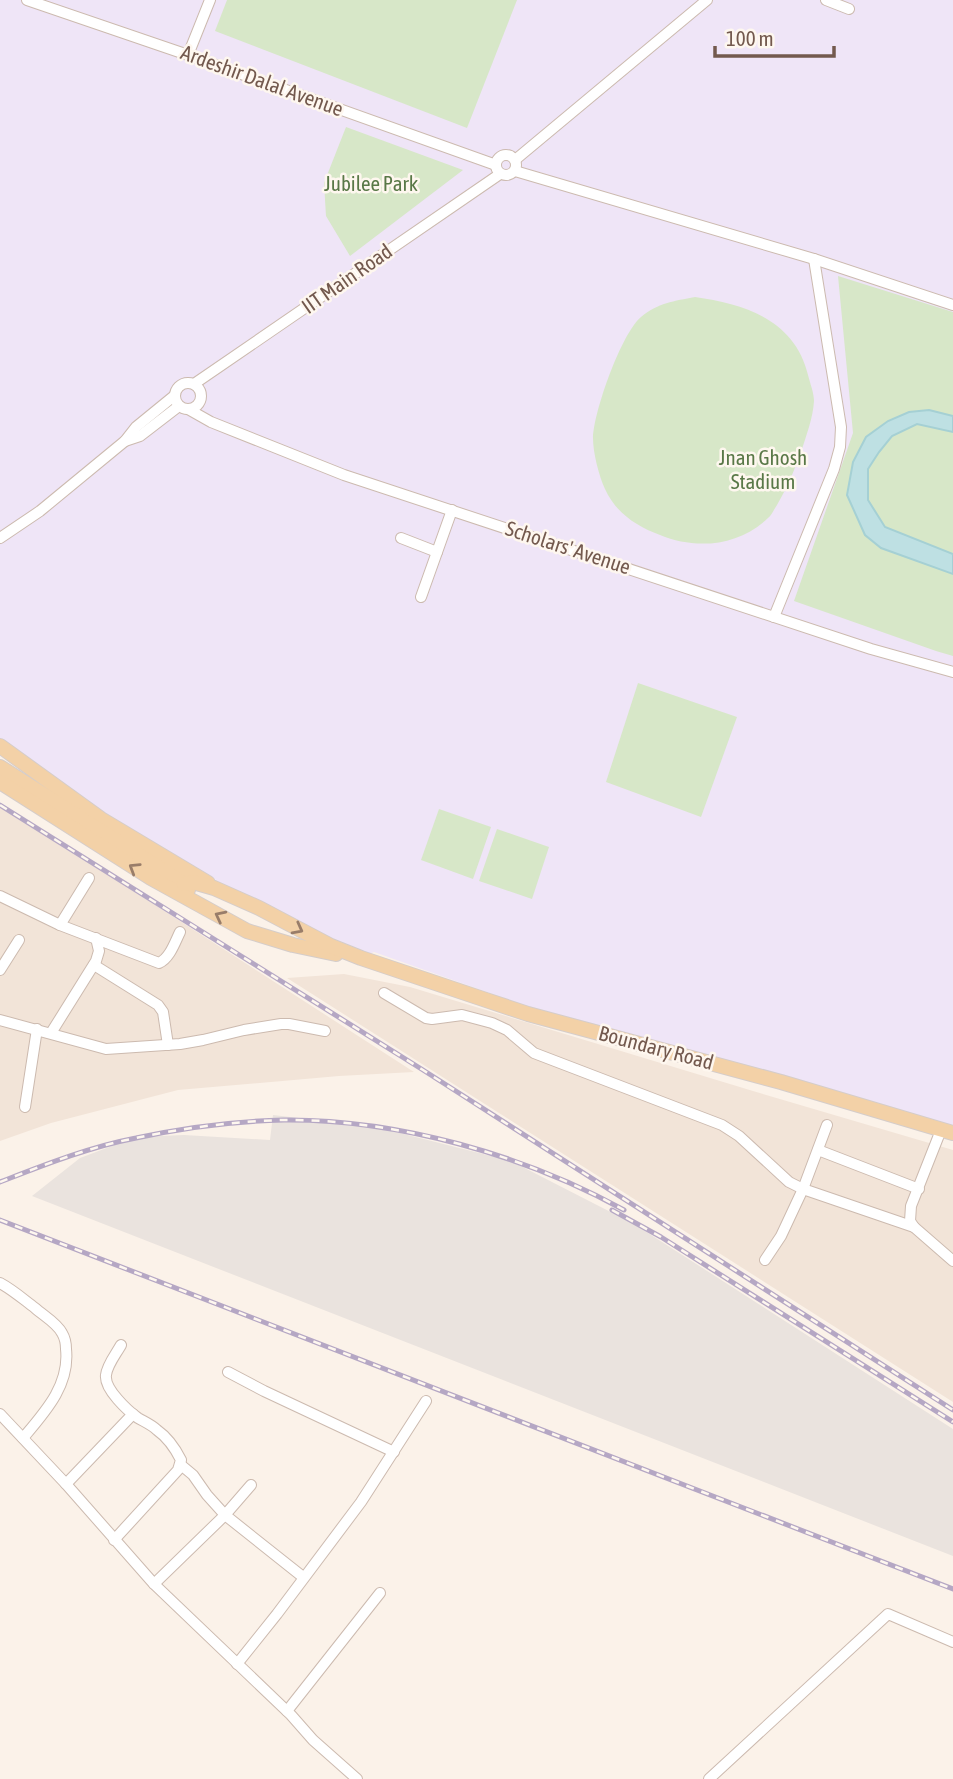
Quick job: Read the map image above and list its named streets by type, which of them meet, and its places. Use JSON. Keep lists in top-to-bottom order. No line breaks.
{"streets":{"main road":["Boundary Road"],"street":["Ardeshir Dalal Avenue","IIT Main Road","Scholars' Avenue"]},"crossings":[["Ardeshir Dalal Avenue","IIT Main Road"],["IIT Main Road","Scholars' Avenue"]],"parks":["Jubilee Park","Jnan Ghosh Stadium"],"scale_bar":"100 m"}
